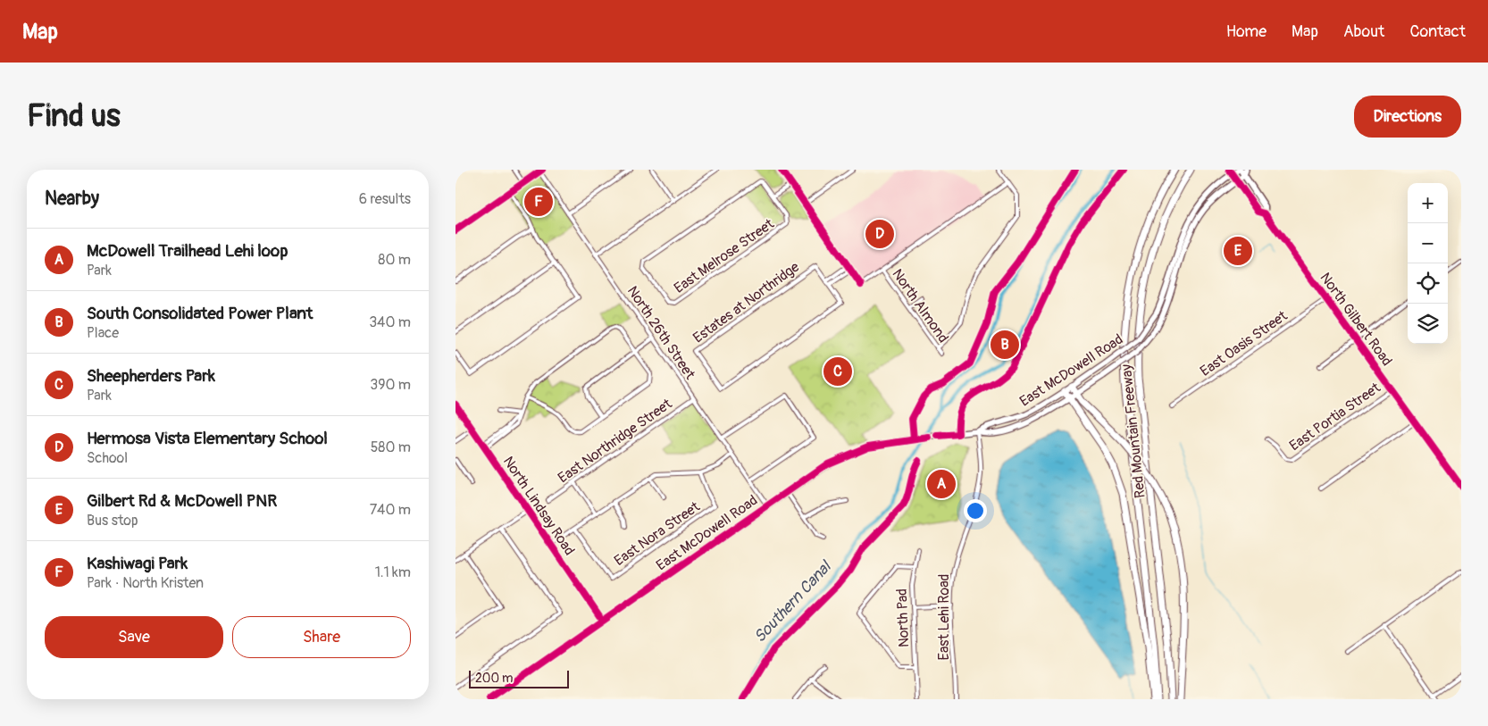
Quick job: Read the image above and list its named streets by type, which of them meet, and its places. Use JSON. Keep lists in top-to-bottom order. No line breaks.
{"streets":{"highway":["Red Mountain Freeway"],"main road":["North Gilbert Road","East McDowell Road","North Lindsay Road"],"street":["East Melrose Street","Estates at Northridge","North Almond","North 26th Street","East Oasis Street","East Portia Street","East Northridge Street","East Nora Street","East Lehi Road","North Pad"]},"crossings":[["North Gilbert Road","East Oasis Street"],["North Gilbert Road","East McDowell Road"],["North Gilbert Road","East Portia Street"],["North 26th Street","East McDowell Road"],["North 26th Street","East Northridge Street"],["East McDowell Road","North Lindsay Road"],["East McDowell Road","East Lehi Road"]],"water":["Southern Canal"],"scale_bar":"200 m","page":{"header":"Map","nav":["Home","Map","About","Contact"],"buttons":["Directions",["Save","Share"]],"title":"Find us","heading":["Nearby","6 results"],"map_buttons":["+","−"],"pins":["F","D","E","B","C","A"],"list":[{"mark":"A","name":"McDowell Trailhead Lehi loop","note":"Park","value":"80 m"},{"mark":"B","name":"South Consolidated Power Plant","note":"Place","value":"340 m"},{"mark":"C","name":"Sheepherders Park","note":"Park","value":"390 m"},{"mark":"D","name":"Hermosa Vista Elementary School","note":"School","value":"580 m"},{"mark":"E","name":"Gilbert Rd & McDowell PNR","note":"Bus stop","value":"740 m"},{"mark":"F","name":"Kashiwagi Park","note":"Park · North Kristen","value":"1.1 km"}],"scale":"200 m"}}
